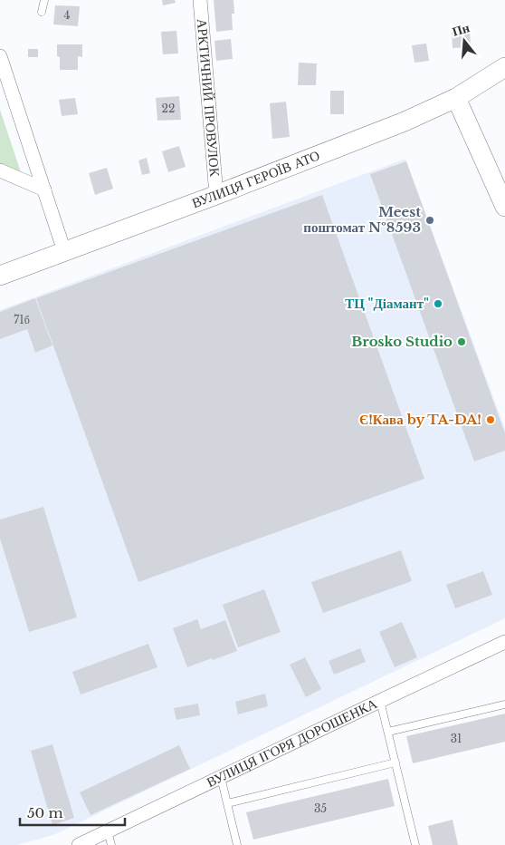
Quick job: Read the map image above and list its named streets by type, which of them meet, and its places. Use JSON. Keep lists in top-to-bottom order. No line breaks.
{"streets":{"main road":["ВУЛИЦЯ ГЕРОЇВ АТО"],"street":["АРКТИЧНИЙ ПРОВУЛОК","ВУЛИЦЯ ІГОРЯ ДОРОШЕНКА"]},"crossings":[["АРКТИЧНИЙ ПРОВУЛОК","ВУЛИЦЯ ГЕРОЇВ АТО"]],"places":["Meest поштомат №8593","ТЦ \"Діамант\"","Brosko Studio","Є!Кава by TA-DA!"],"house_numbers":["4","22","71б","31","35"],"scale_bar":"50 m","north":"top"}
